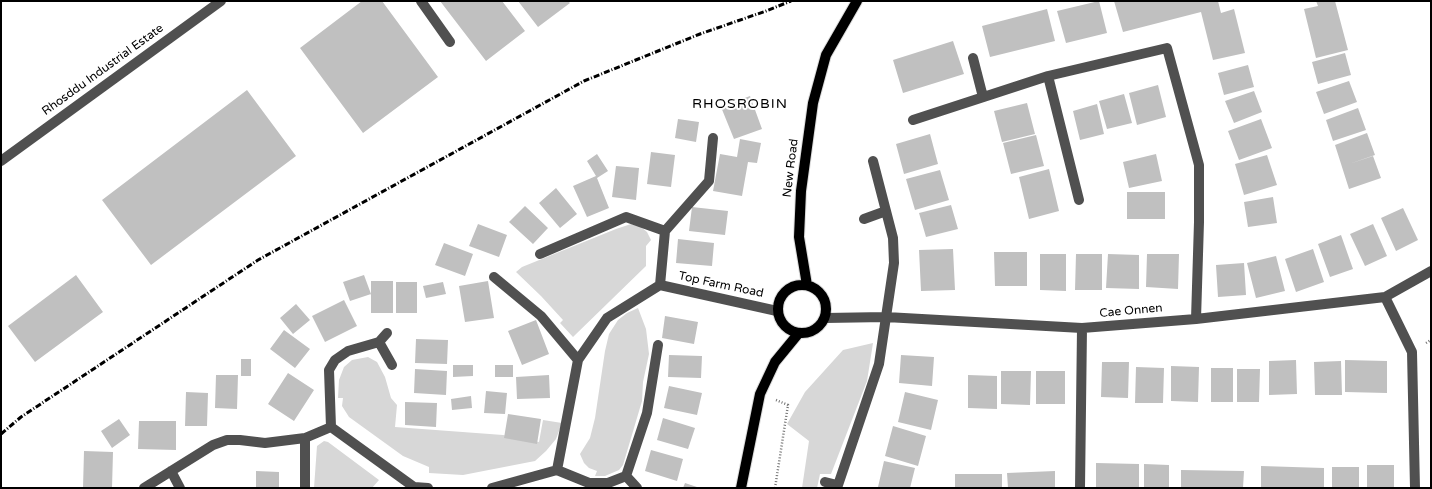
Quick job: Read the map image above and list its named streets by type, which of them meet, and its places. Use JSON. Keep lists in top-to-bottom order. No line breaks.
{"streets":{"main road":["New Road"],"street":["Rhosddu Industrial Estate","Top Farm Road","Cae Onnen"]},"crossings":[["New Road","Top Farm Road"],["New Road","Cae Onnen"],["Top Farm Road","Cae Onnen"]],"districts":["RHOSROBIN"]}
